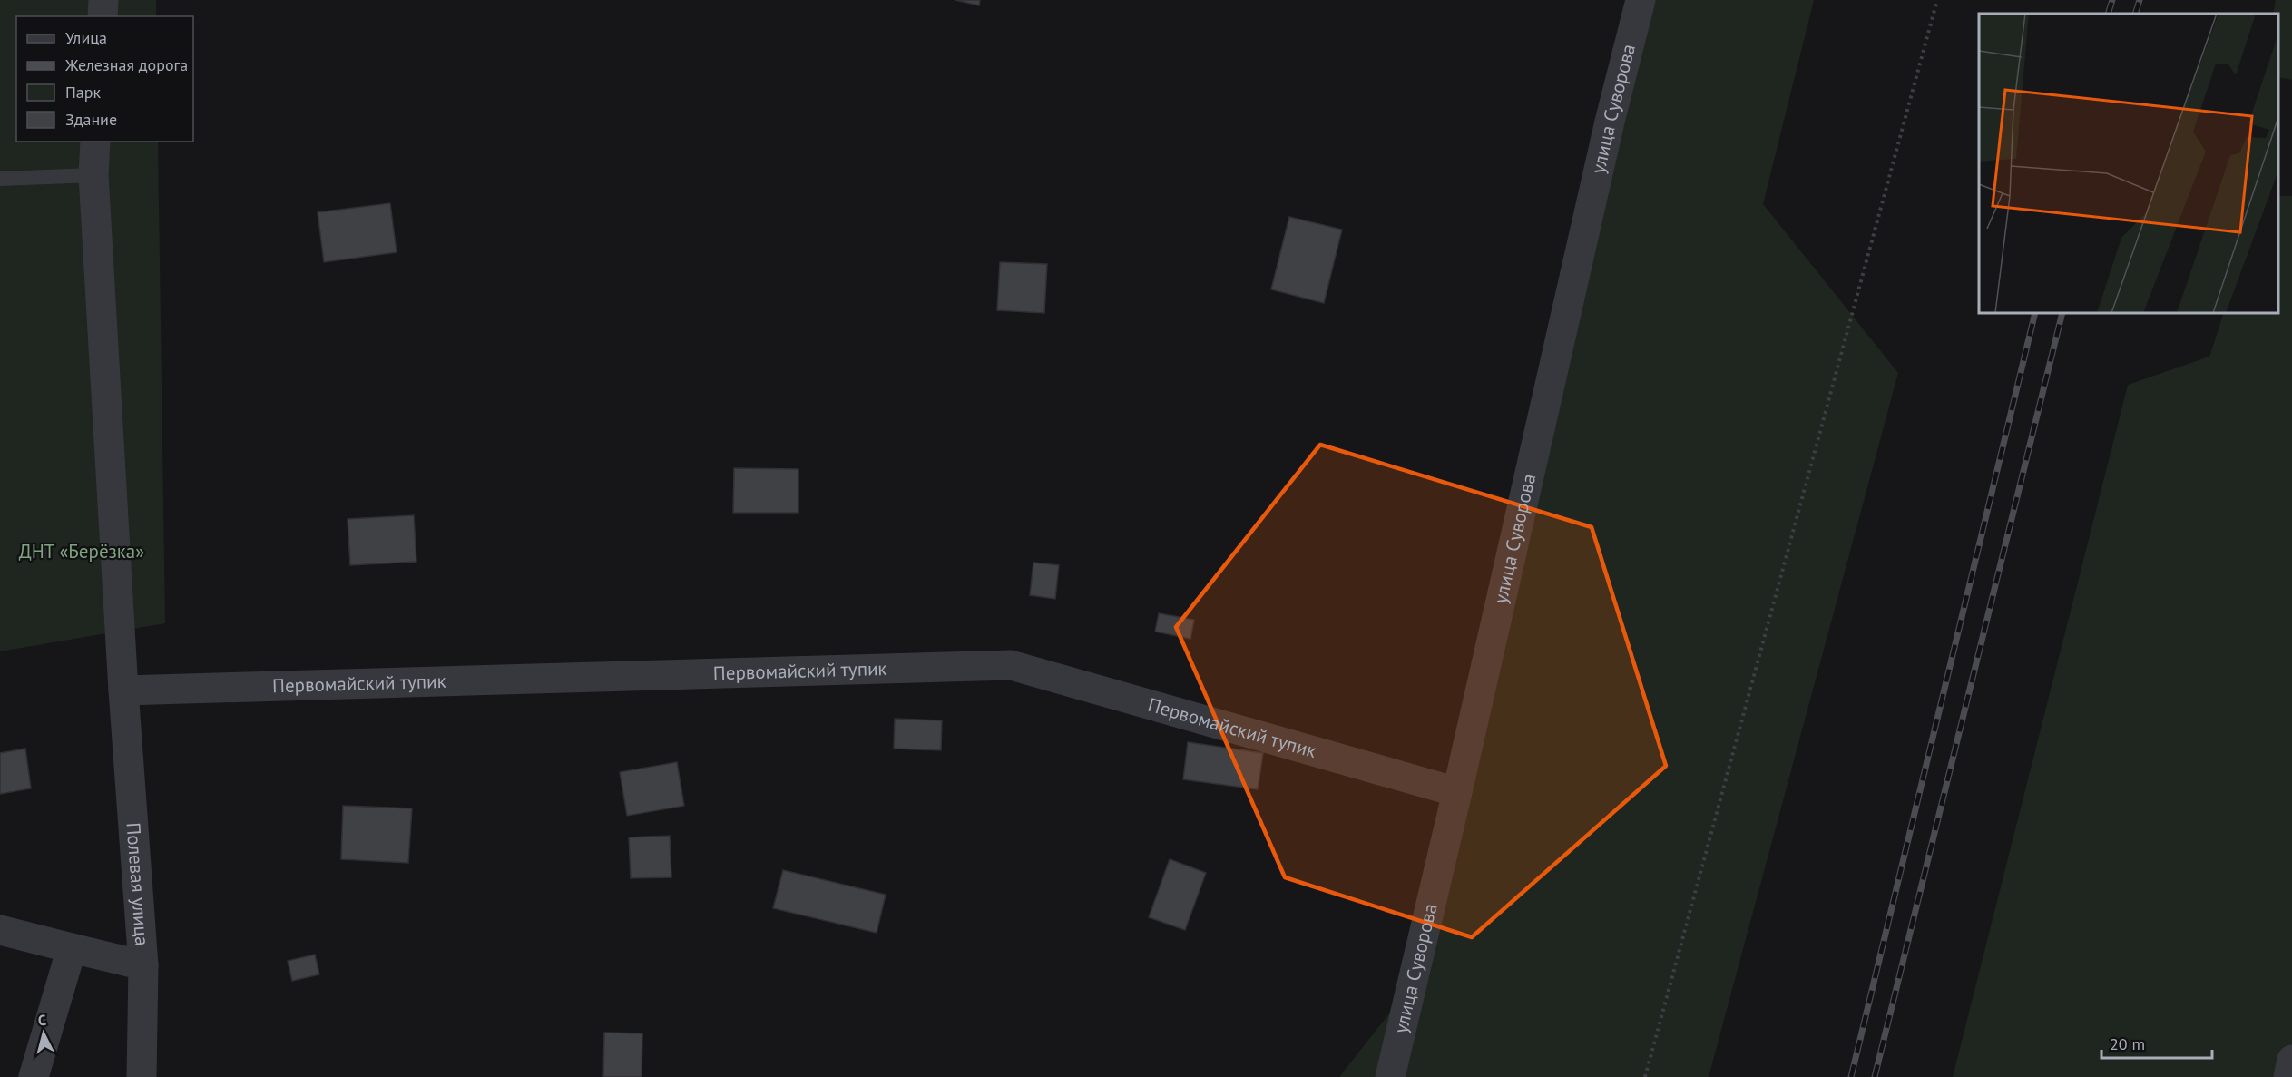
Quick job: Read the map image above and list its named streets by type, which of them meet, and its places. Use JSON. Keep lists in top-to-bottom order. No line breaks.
{"streets":{"street":["улица Суворова","Первомайский тупик","Полевая улица"]},"crossings":[["улица Суворова","Первомайский тупик"],["Первомайский тупик","Полевая улица"]],"parks":["ДНТ «Берёзка»"],"legend":["Улица","Железная дорога","Парк","Здание"],"scale_bar":"20 m","north":"top"}
